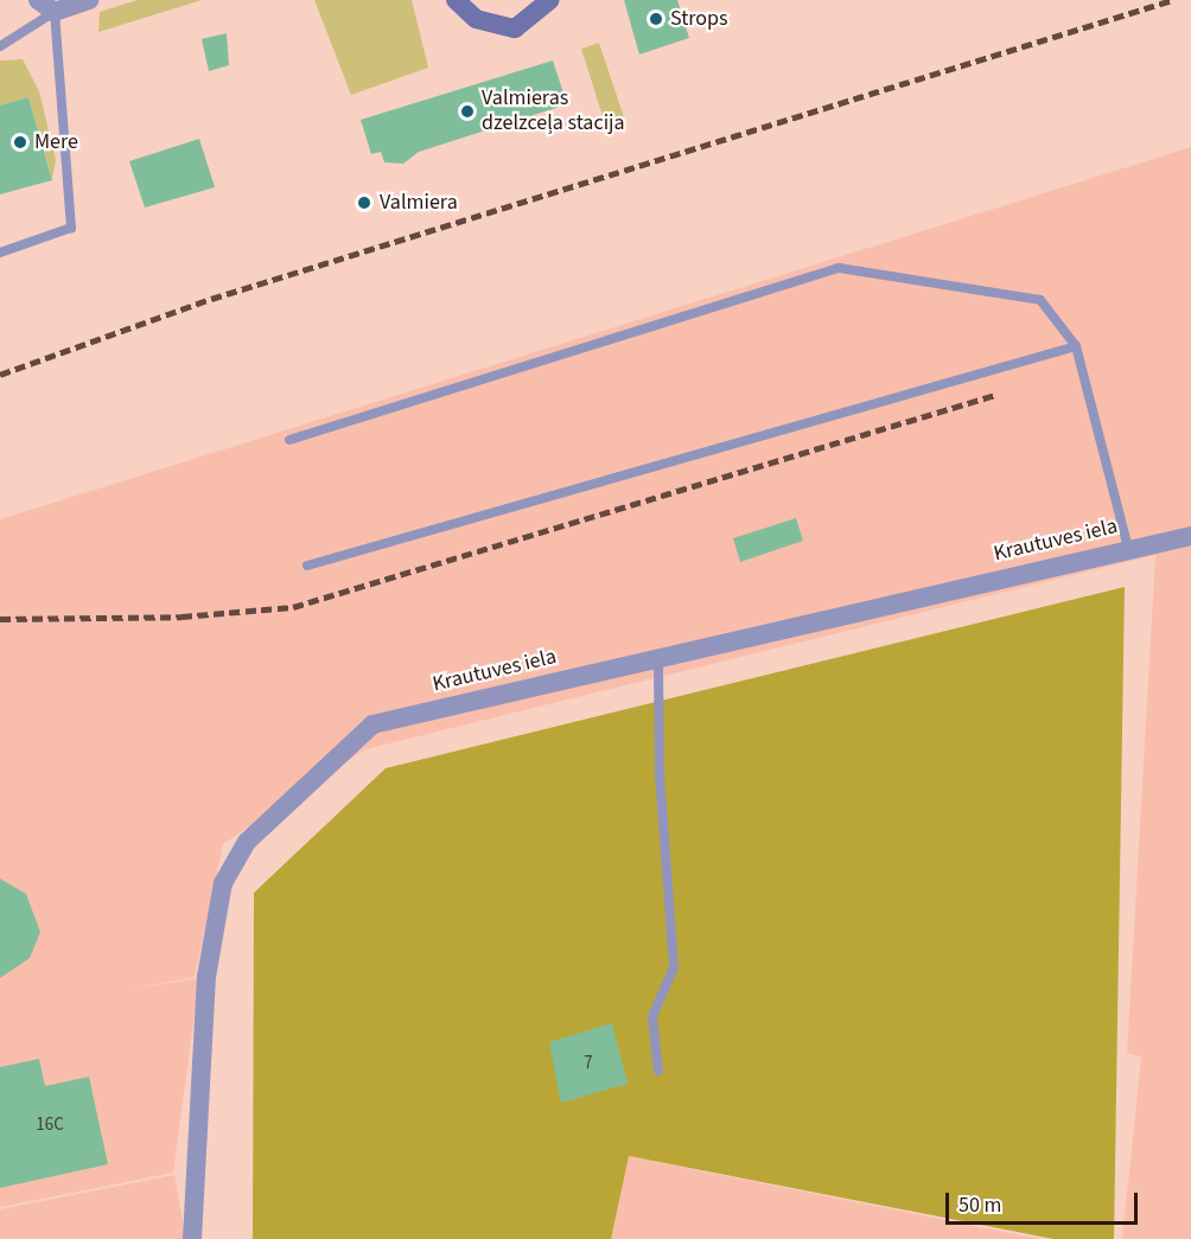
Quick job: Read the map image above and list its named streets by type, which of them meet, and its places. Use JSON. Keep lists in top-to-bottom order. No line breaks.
{"streets":{"street":["Krautuves iela"]},"places":["Strops","Valmieras dzelzceļa stacija","Mere","Valmiera"],"house_numbers":["7","16C"],"scale_bar":"50 m"}
